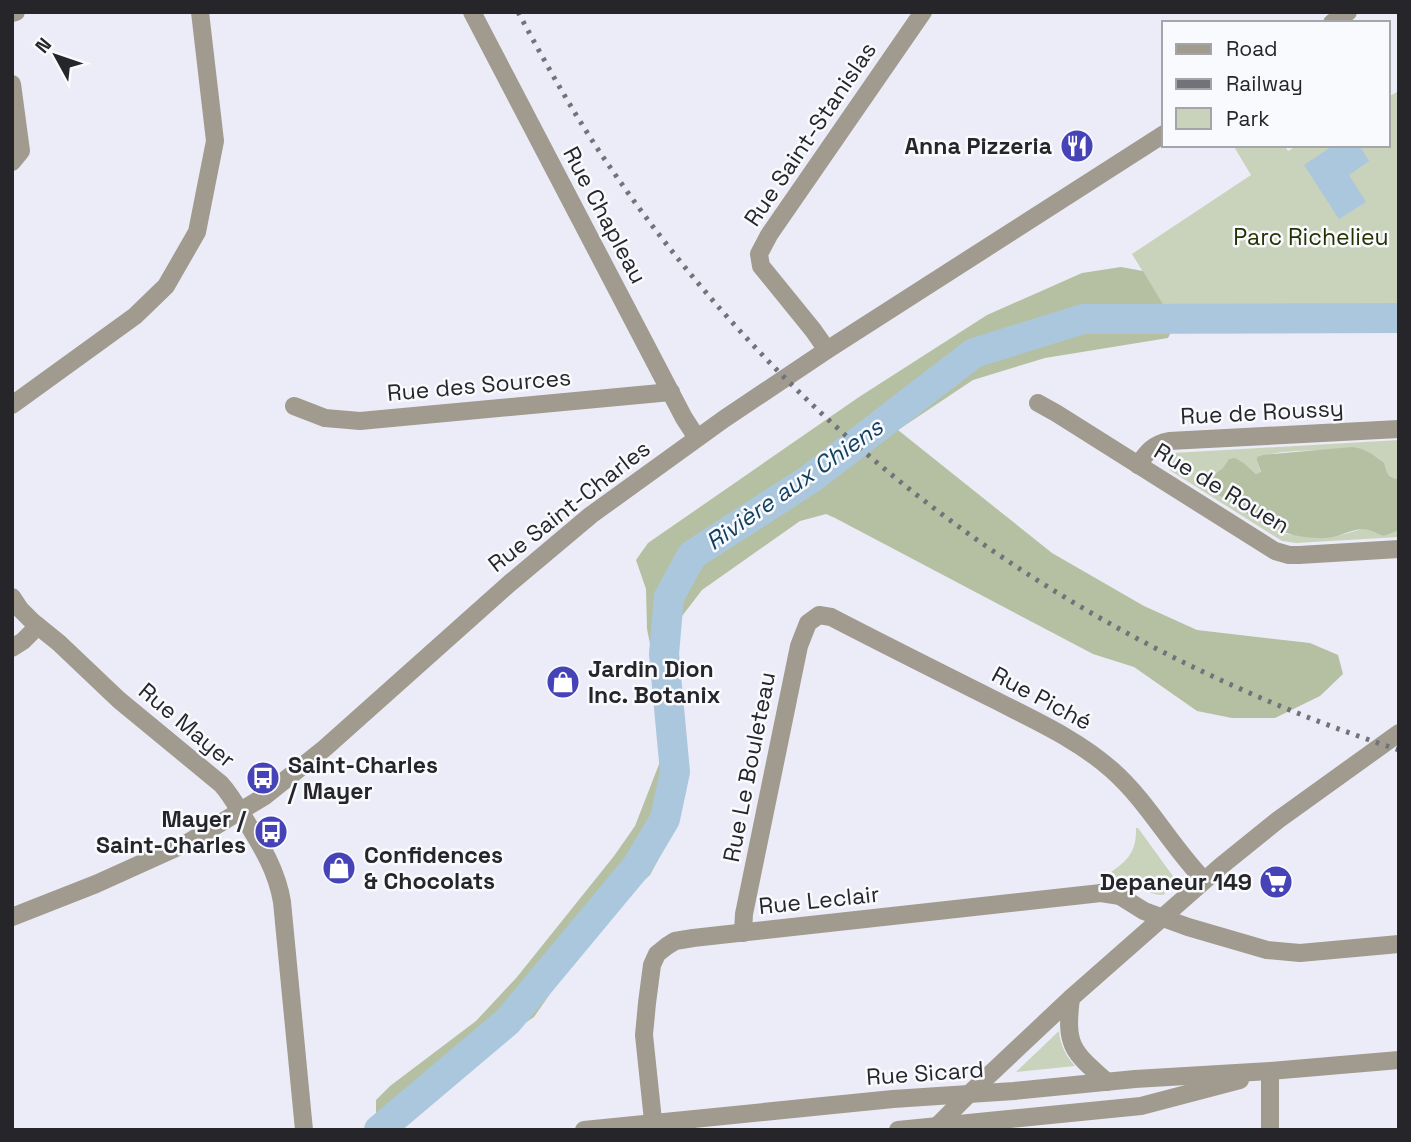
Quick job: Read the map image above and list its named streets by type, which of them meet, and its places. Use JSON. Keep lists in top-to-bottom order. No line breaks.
{"streets":{"street":["Rue Saint-Stanislas","Rue Chapleau","Rue des Sources","Rue de Roussy","Rue de Rouen","Rue Saint-Charles","Rue Piché","Rue Mayer","Rue Le Bouleteau","Rue Leclair","Rue Sicard"]},"crossings":[["Rue Saint-Stanislas","Rue Saint-Charles"],["Rue Chapleau","Rue des Sources"],["Rue Chapleau","Rue Saint-Charles"],["Rue de Roussy","Rue de Rouen"],["Rue Saint-Charles","Rue Mayer"],["Rue Piché","Rue Le Bouleteau"],["Rue Le Bouleteau","Rue Leclair"],["Rue Leclair","Rue Sicard"]],"water":["Rivière aux Chiens"],"parks":["Parc Richelieu"],"places":{"restaurant":["Anna Pizzeria"],"shop":["Jardin Dion Inc. Botanix","Confidences & Chocolats"],"bus stop":["Saint-Charles / Mayer","Mayer / Saint-Charles"],"supermarket":["Depaneur 149"]},"legend":["Road","Railway","Park"],"north":"top left"}
